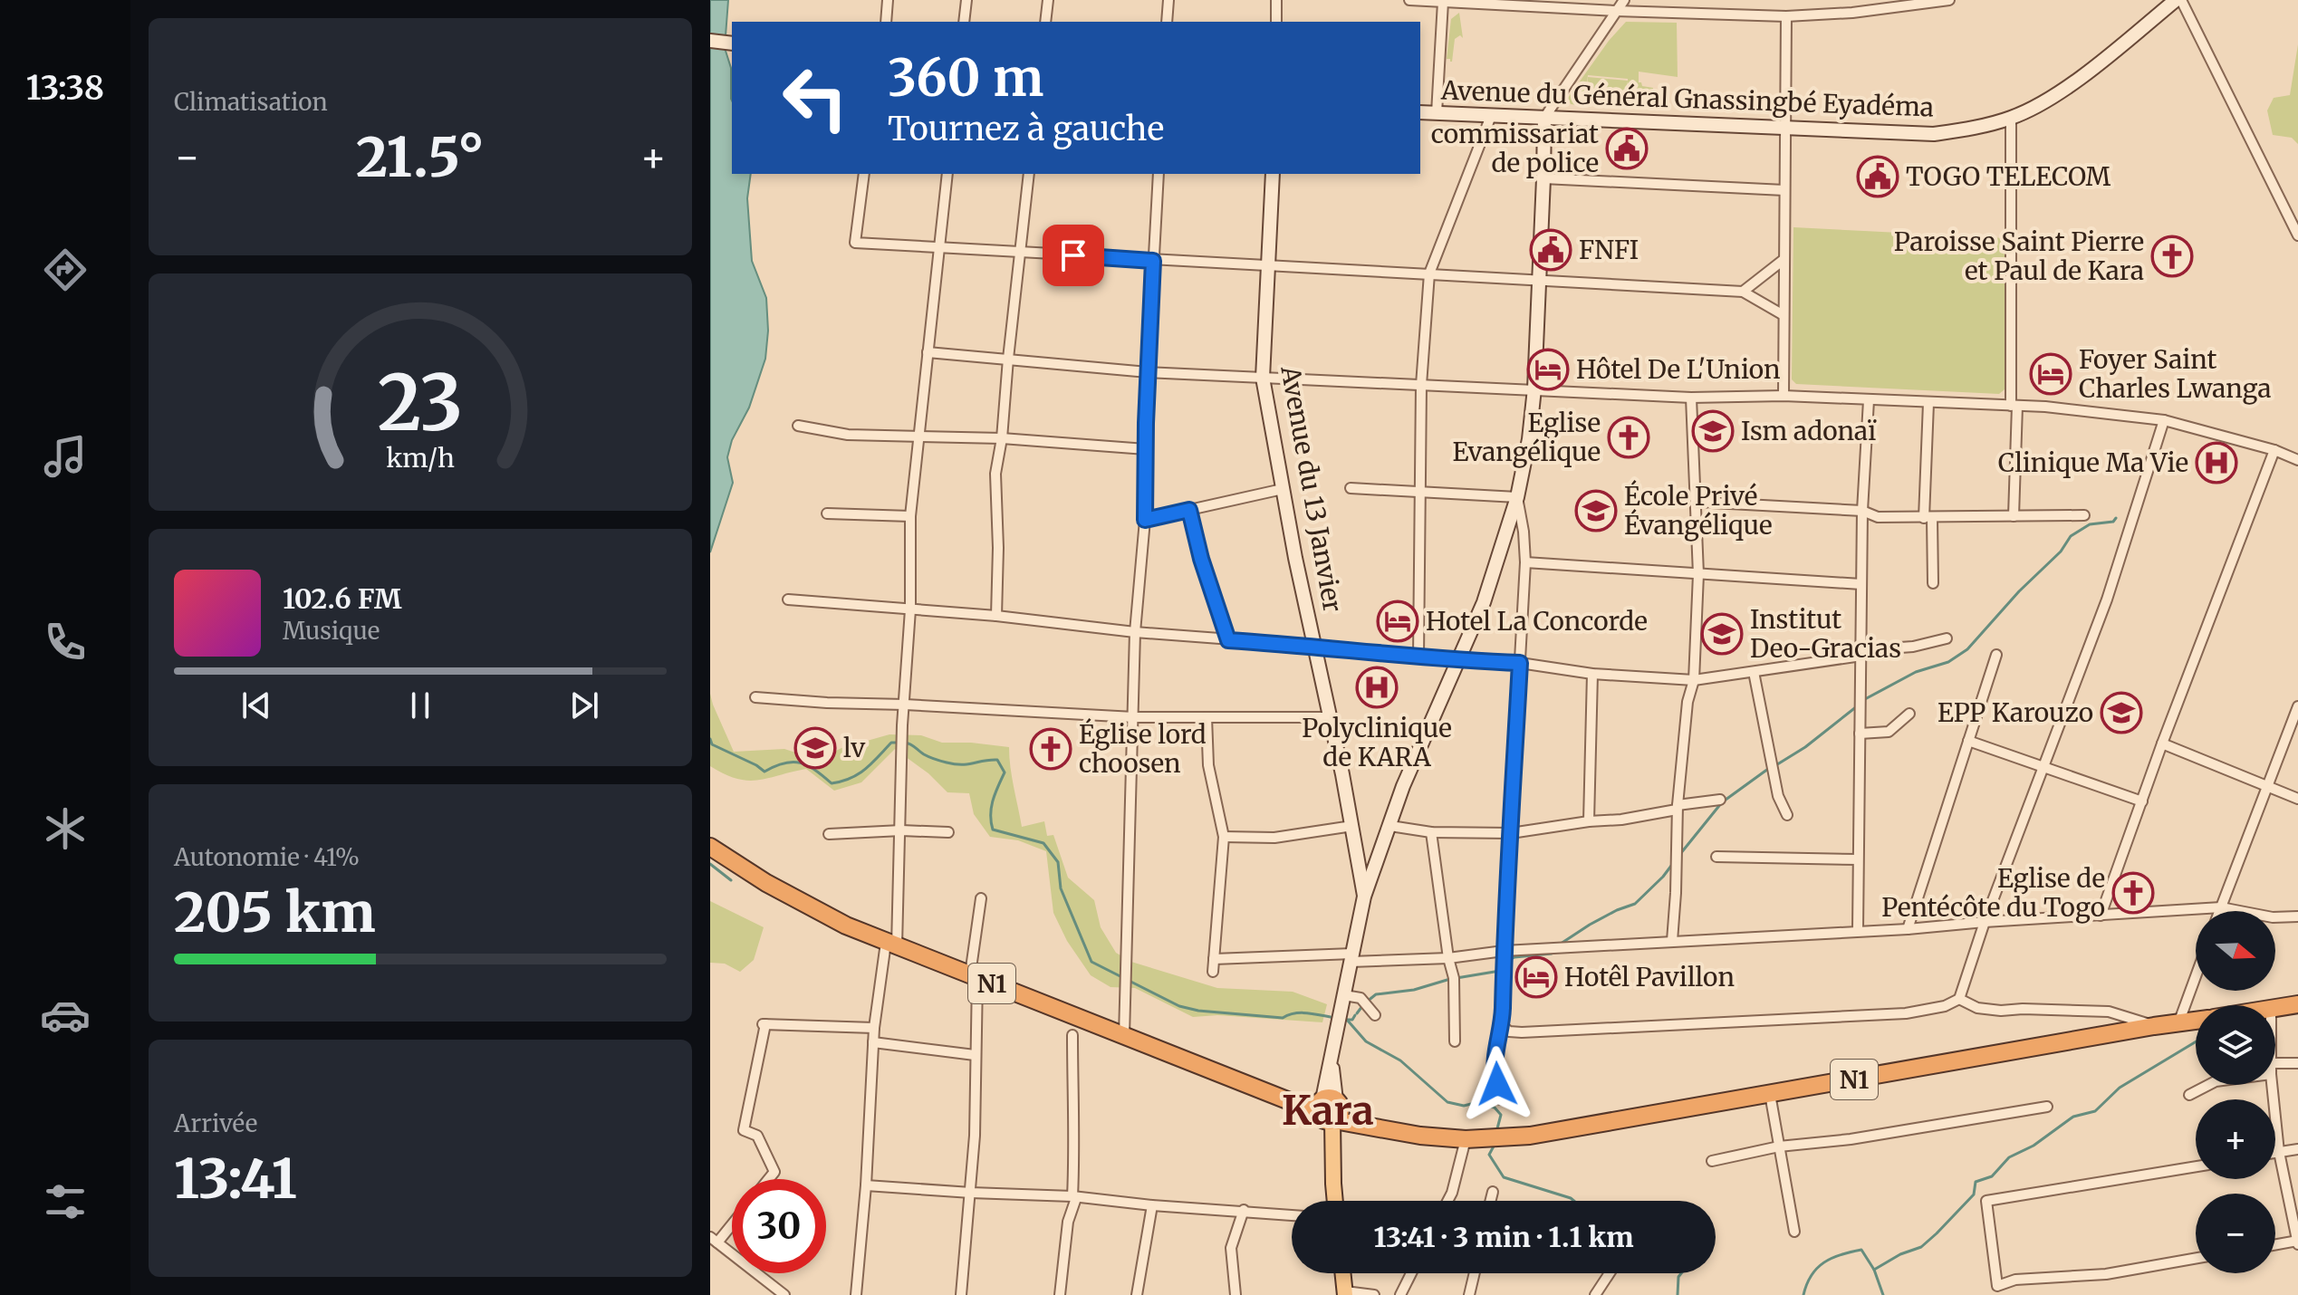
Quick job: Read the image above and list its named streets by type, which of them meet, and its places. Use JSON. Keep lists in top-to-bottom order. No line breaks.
{"streets":{"highway":["N1"],"main road":["Avenue du Général Gnassingbé Eyadéma","Avenue du 13 Janvier"]},"districts":["Kara"],"places":{"public building":["commissariat de police","TOGO TELECOM","FNFI"],"church":["Paroisse Saint Pierre et Paul de Kara","Eglise Evangélique","Église lord choosen","Eglise de Pentécôte du Togo"],"hotel":["Hôtel De L'Union","Foyer Saint Charles Lwanga","Hotel La Concorde","Hotêl Pavillon"],"school or university":["Ism adonaï","École Privé Évangélique","Institut Deo-Gracias","EPP Karouzo","lv"],"hospital":["Clinique Ma Vie","Polyclinique de KARA"]},"north":"right","page":{"tabs":"13:38","tile":["Climatisation",["Autonomie · 41%","205 km"],["Arrivée","13:41"]],"turn":["360 m","Tournez à gauche"],"heat":["−","21.5°","+"],"song":["102.6 FM","Musique"],"map_buttons":["+","−"],"limit":"30","trip":"13:41 · 3 min · 1.1 km","gauge":["23","km/h"]}}
